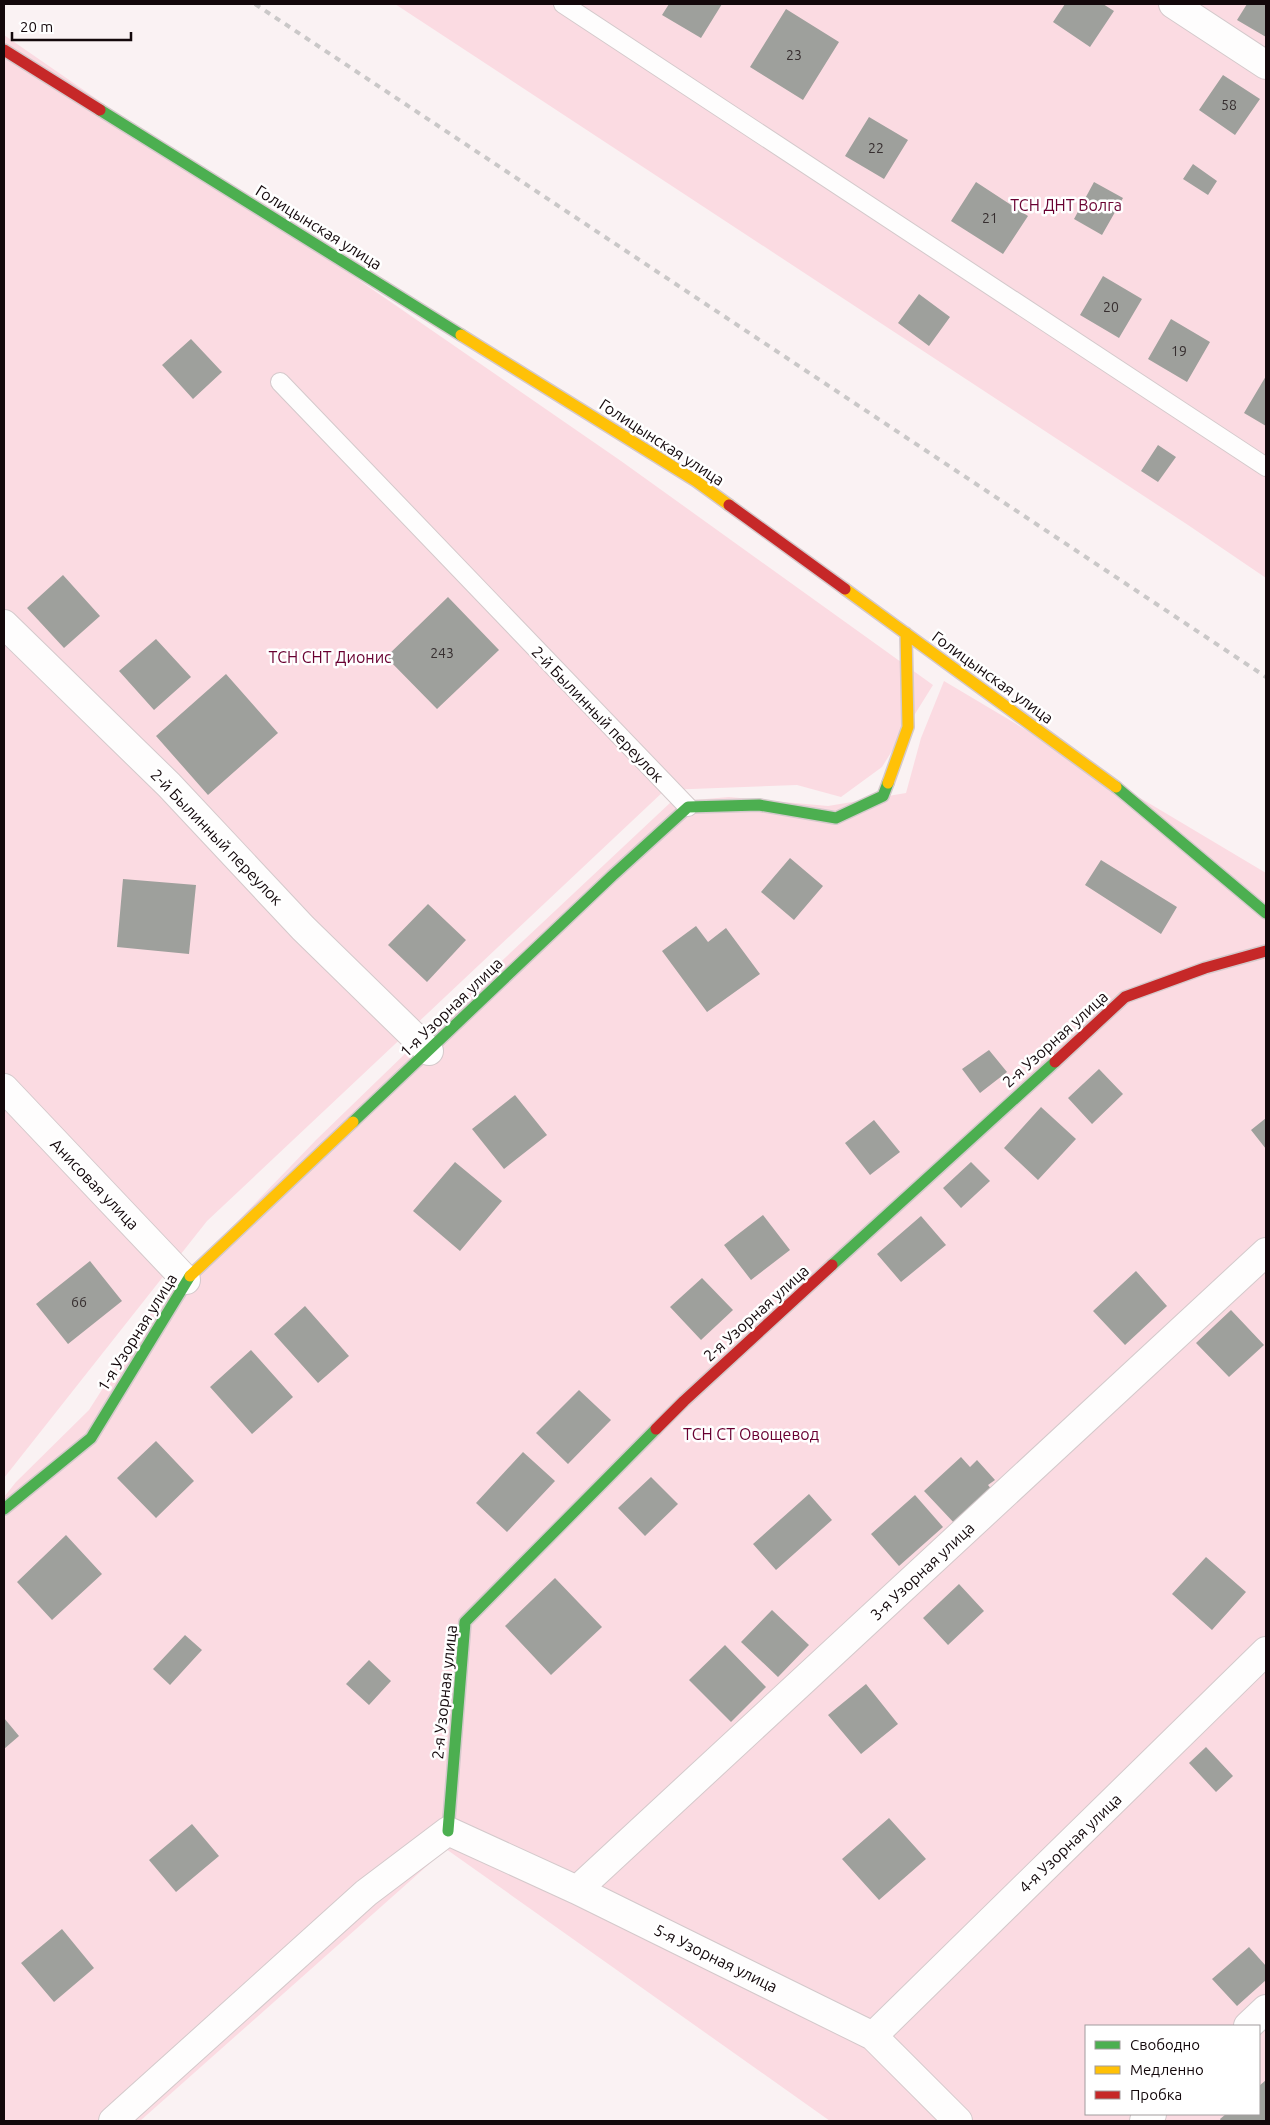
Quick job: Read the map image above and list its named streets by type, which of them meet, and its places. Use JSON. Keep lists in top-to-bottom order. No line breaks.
{"streets":{"street":["Голицынская улица","2-й Былинный переулок","1-я Узорная улица","2-я Узорная улица","Анисовая улица","3-я Узорная улица","4-я Узорная улица","5-я Узорная улица"]},"crossings":[["2-й Былинный переулок","1-я Узорная улица"],["1-я Узорная улица","Анисовая улица"],["2-я Узорная улица","5-я Узорная улица"],["3-я Узорная улица","5-я Узорная улица"],["4-я Узорная улица","5-я Узорная улица"]],"parks":["ТСН ДНТ Волга","ТСН СНТ Дионис","ТСН СТ Овощевод"],"house_numbers":["23","58","22","21","20","19","243","66"],"legend":["Свободно","Медленно","Пробка"],"scale_bar":"20 m"}
